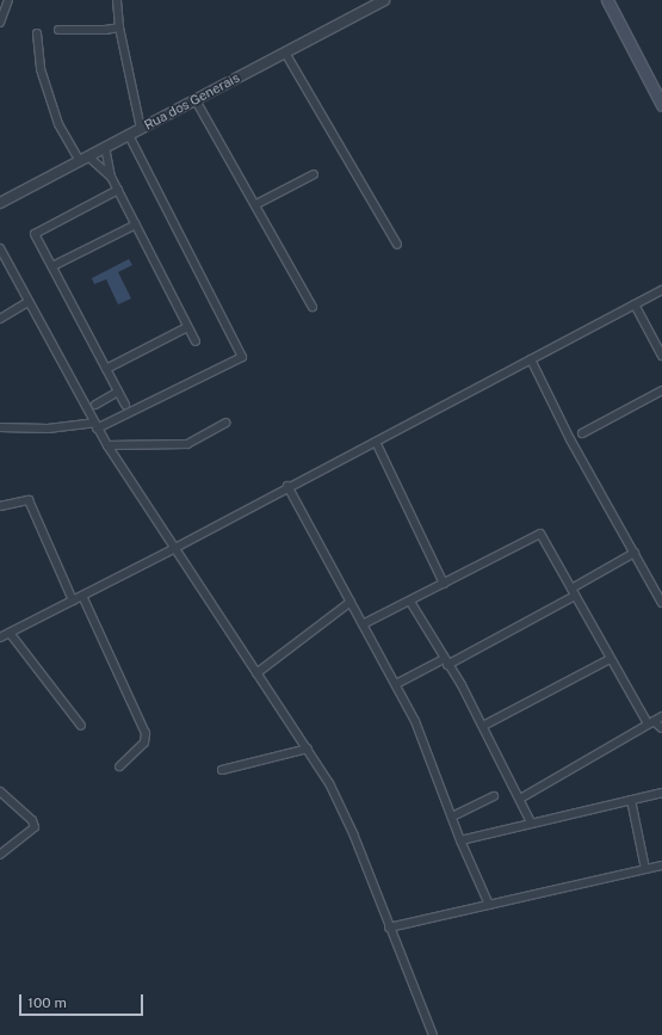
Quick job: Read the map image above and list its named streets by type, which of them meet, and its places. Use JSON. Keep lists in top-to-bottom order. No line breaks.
{"streets":{"street":["Rua dos Generais"]},"scale_bar":"100 m"}
